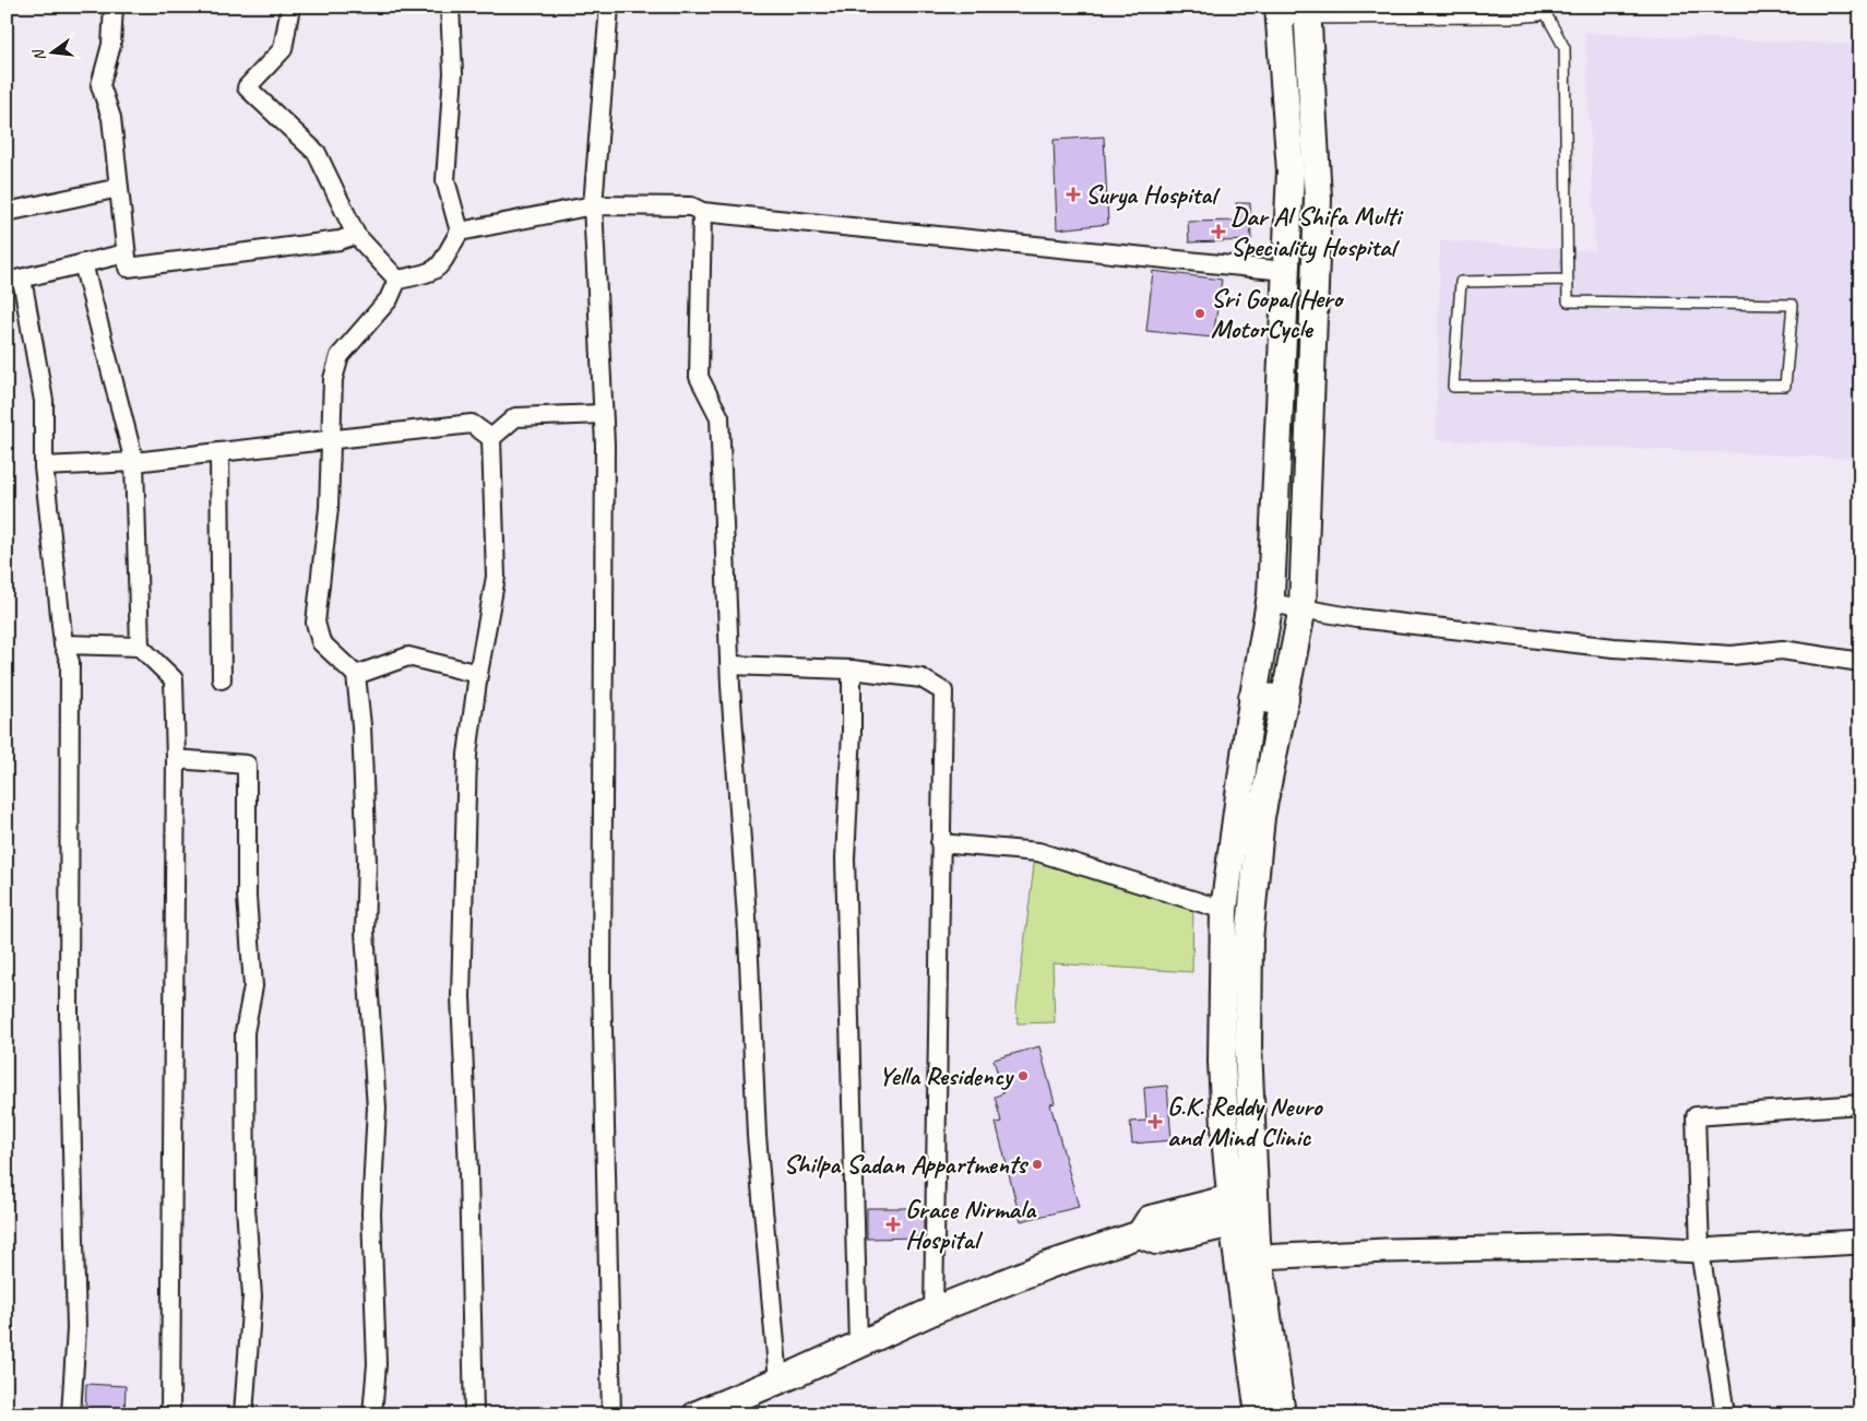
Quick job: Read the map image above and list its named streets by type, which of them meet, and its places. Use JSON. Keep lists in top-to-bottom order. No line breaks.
{"places":{"health":["Surya Hospital","Dar Al Shifa Multi Speciality Hospital","G.K. Reddy Neuro and Mind Clinic","Grace Nirmala Hospital"],"other":["Sri Gopal Hero MotorCycle","Yella Residency","Shilpa Sadan Appartments"]},"north":"left"}
